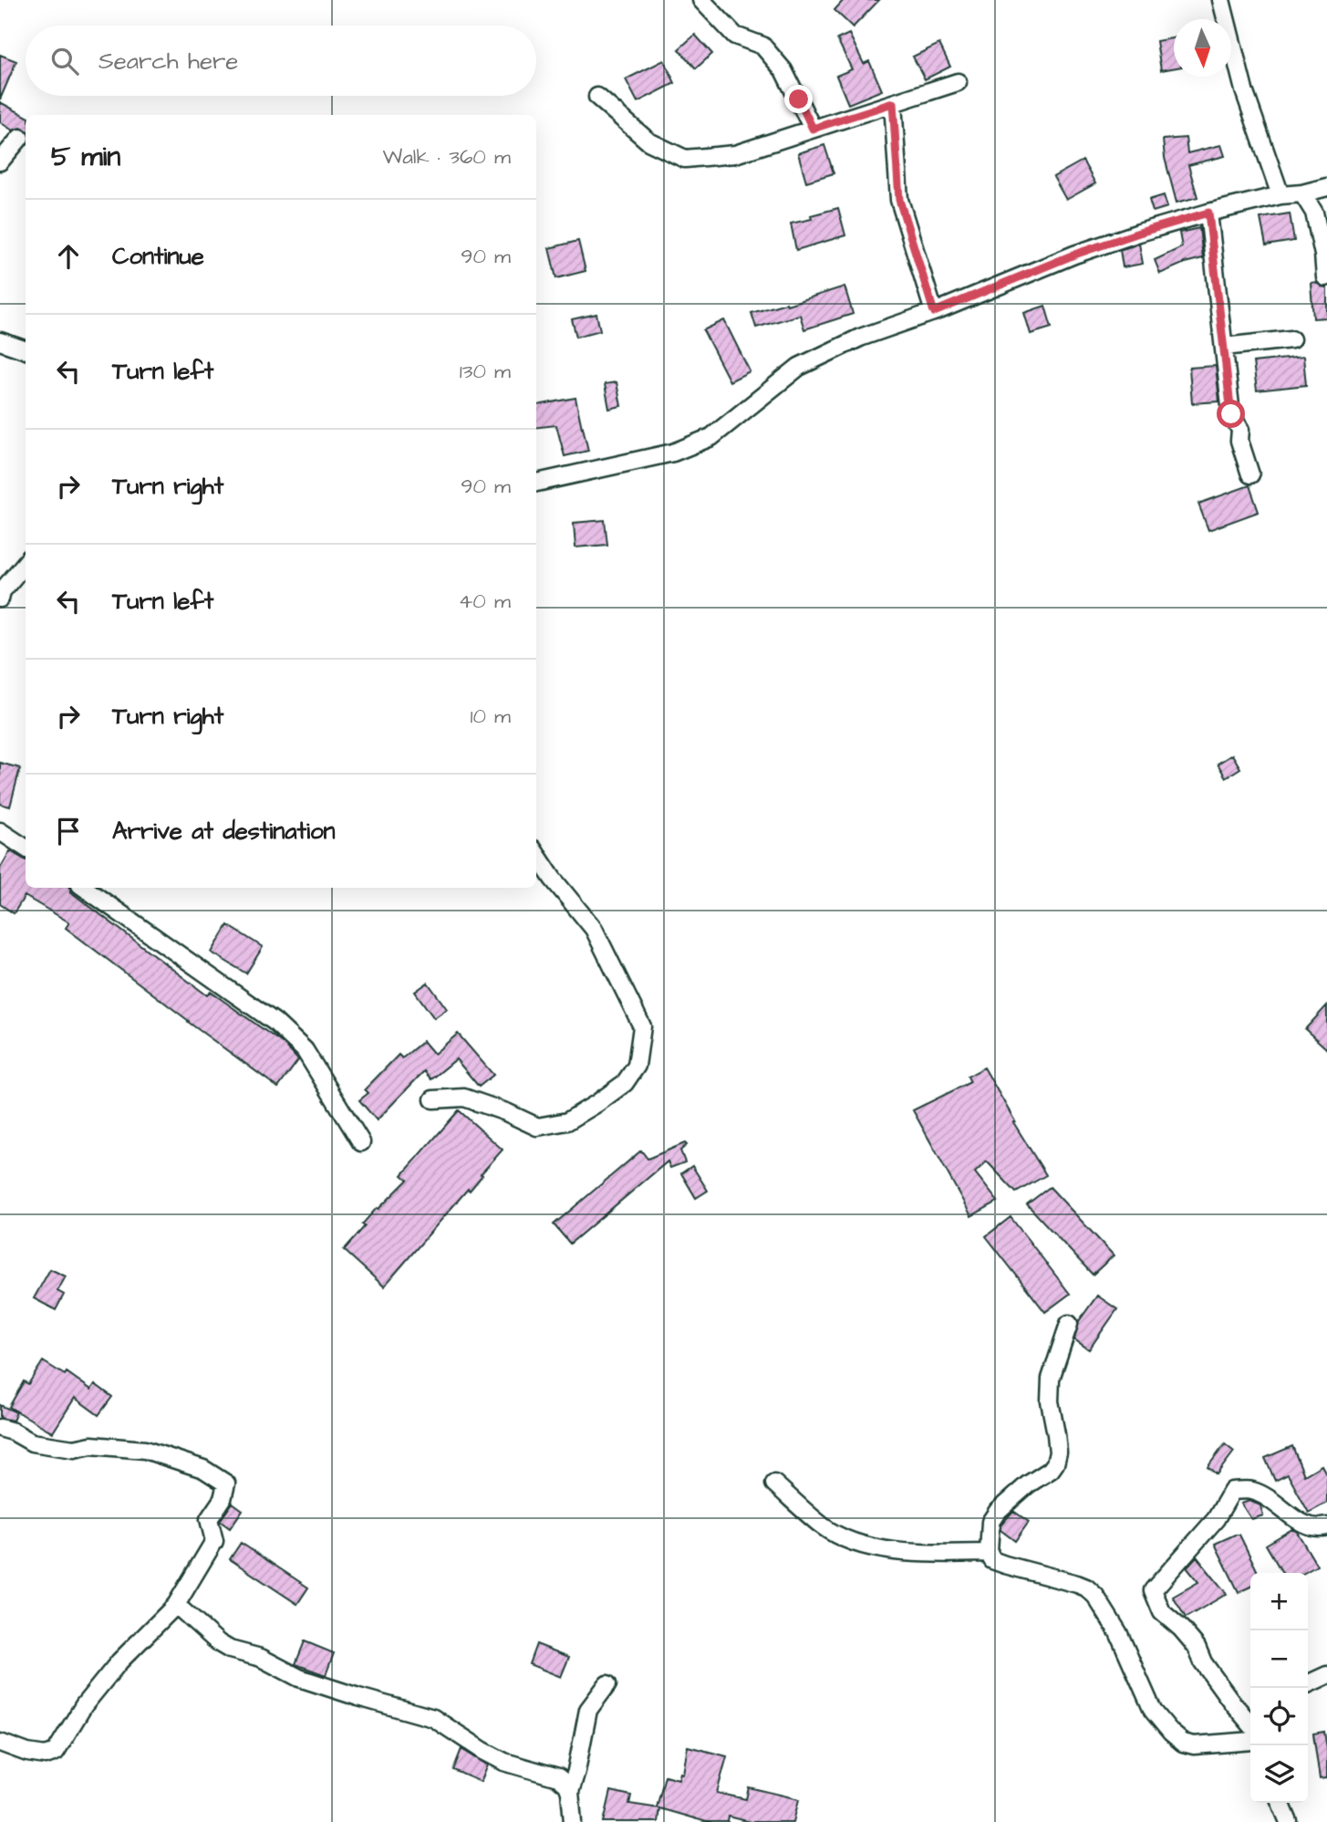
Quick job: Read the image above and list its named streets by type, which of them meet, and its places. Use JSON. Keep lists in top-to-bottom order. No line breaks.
{"north":"bottom","page":{"search":"Search here","heading":["5 min","Walk · 360 m"],"list":[["Continue","90 m"],["Turn left","130 m"],["Turn right","90 m"],["Turn left","40 m"],["Turn right","10 m"],"Arrive at destination"],"map_buttons":["+","−"]}}
